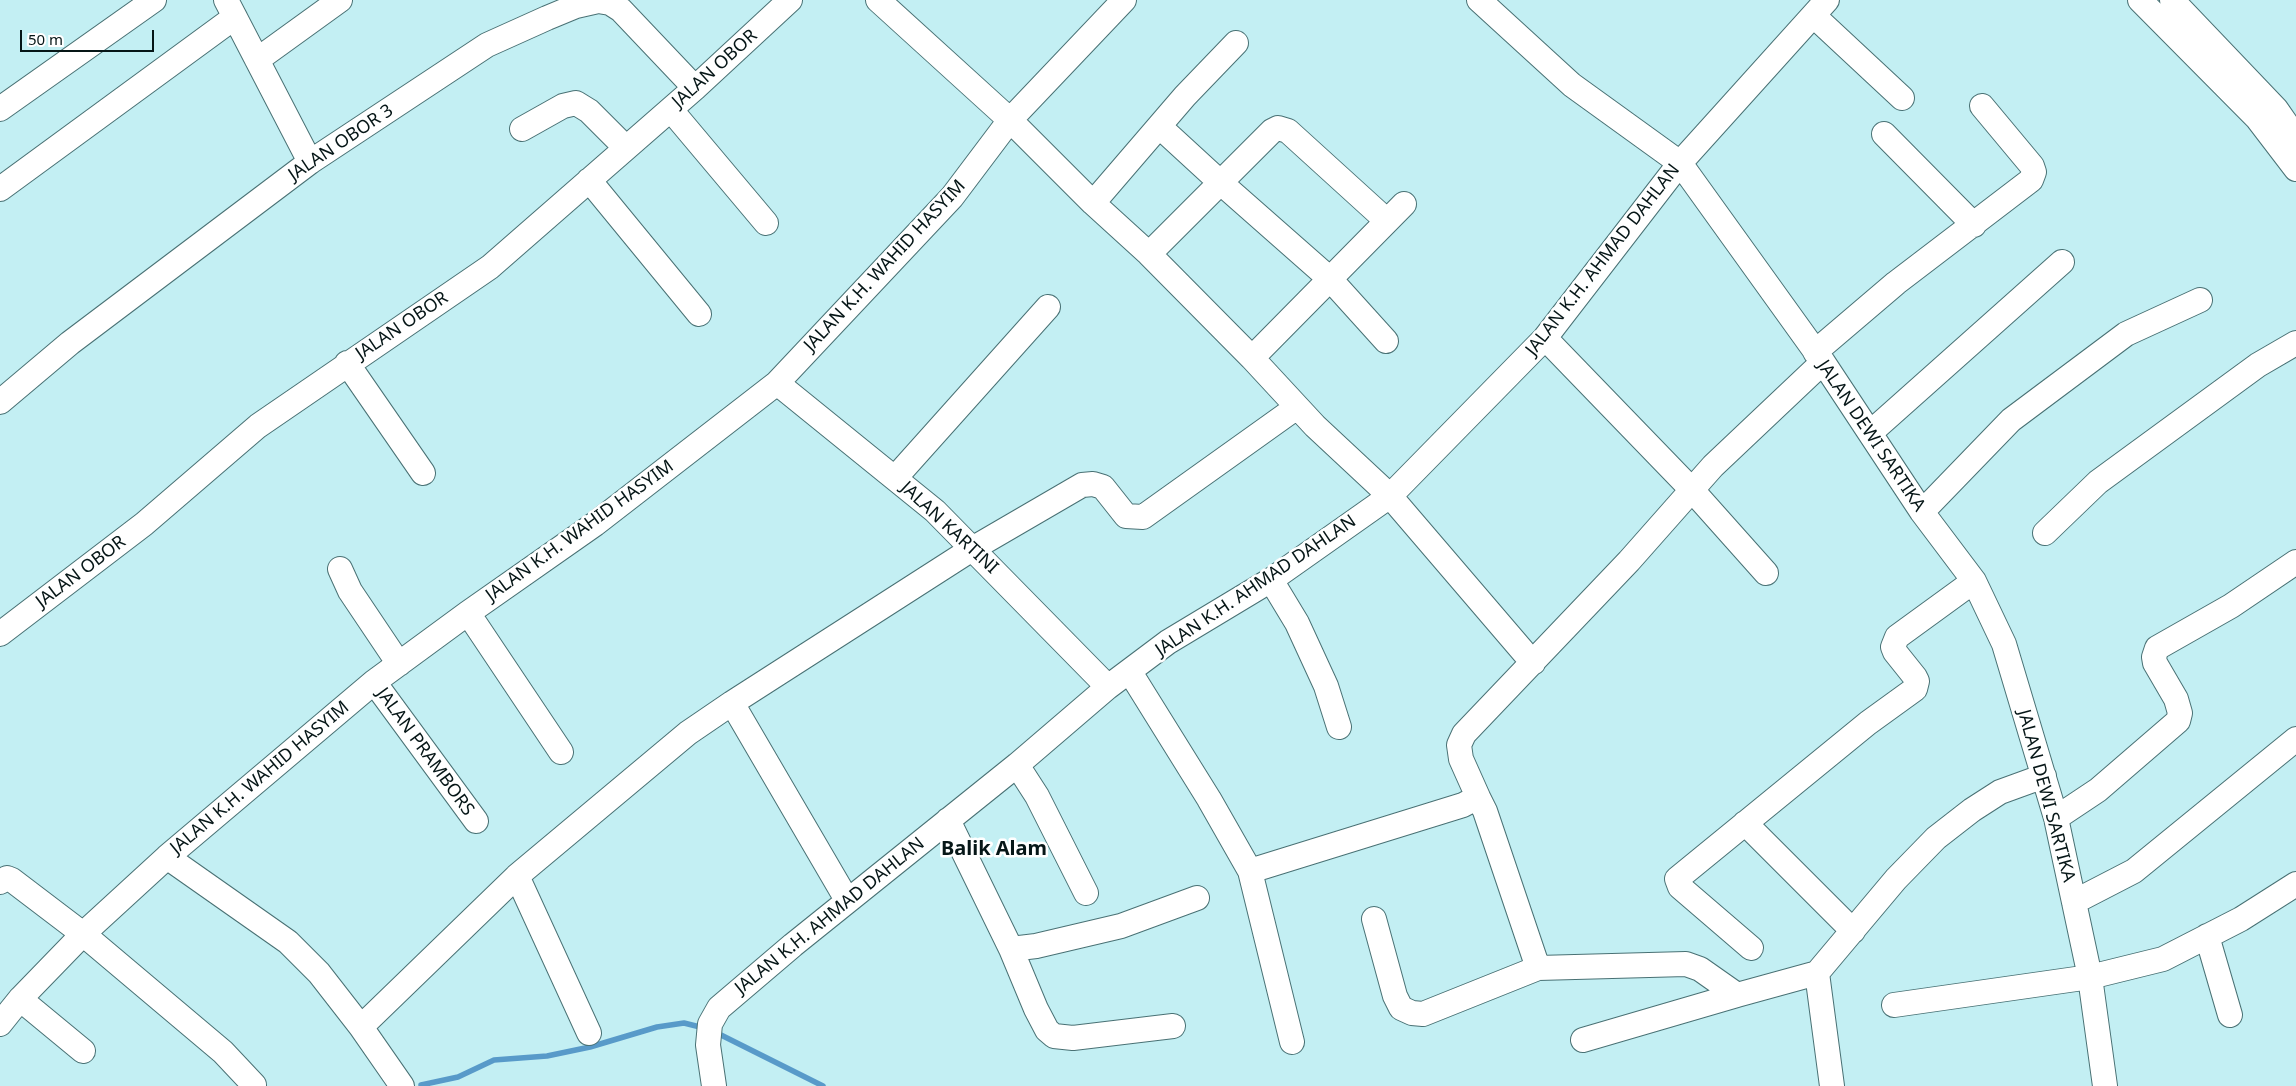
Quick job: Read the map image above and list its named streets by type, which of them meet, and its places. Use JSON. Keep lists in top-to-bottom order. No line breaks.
{"streets":{"street":["JALAN OBOR","JALAN OBOR 3","JALAN K.H. AHMAD DAHLAN","JALAN K.H. WAHID HASYIM","JALAN DEWI SARTIKA","JALAN KARTINI","JALAN PRAMBORS"]},"crossings":[["JALAN OBOR","JALAN OBOR 3"],["JALAN K.H. AHMAD DAHLAN","JALAN DEWI SARTIKA"],["JALAN K.H. AHMAD DAHLAN","JALAN KARTINI"],["JALAN K.H. WAHID HASYIM","JALAN KARTINI"],["JALAN K.H. WAHID HASYIM","JALAN PRAMBORS"]],"districts":["Balik Alam"],"scale_bar":"50 m"}
